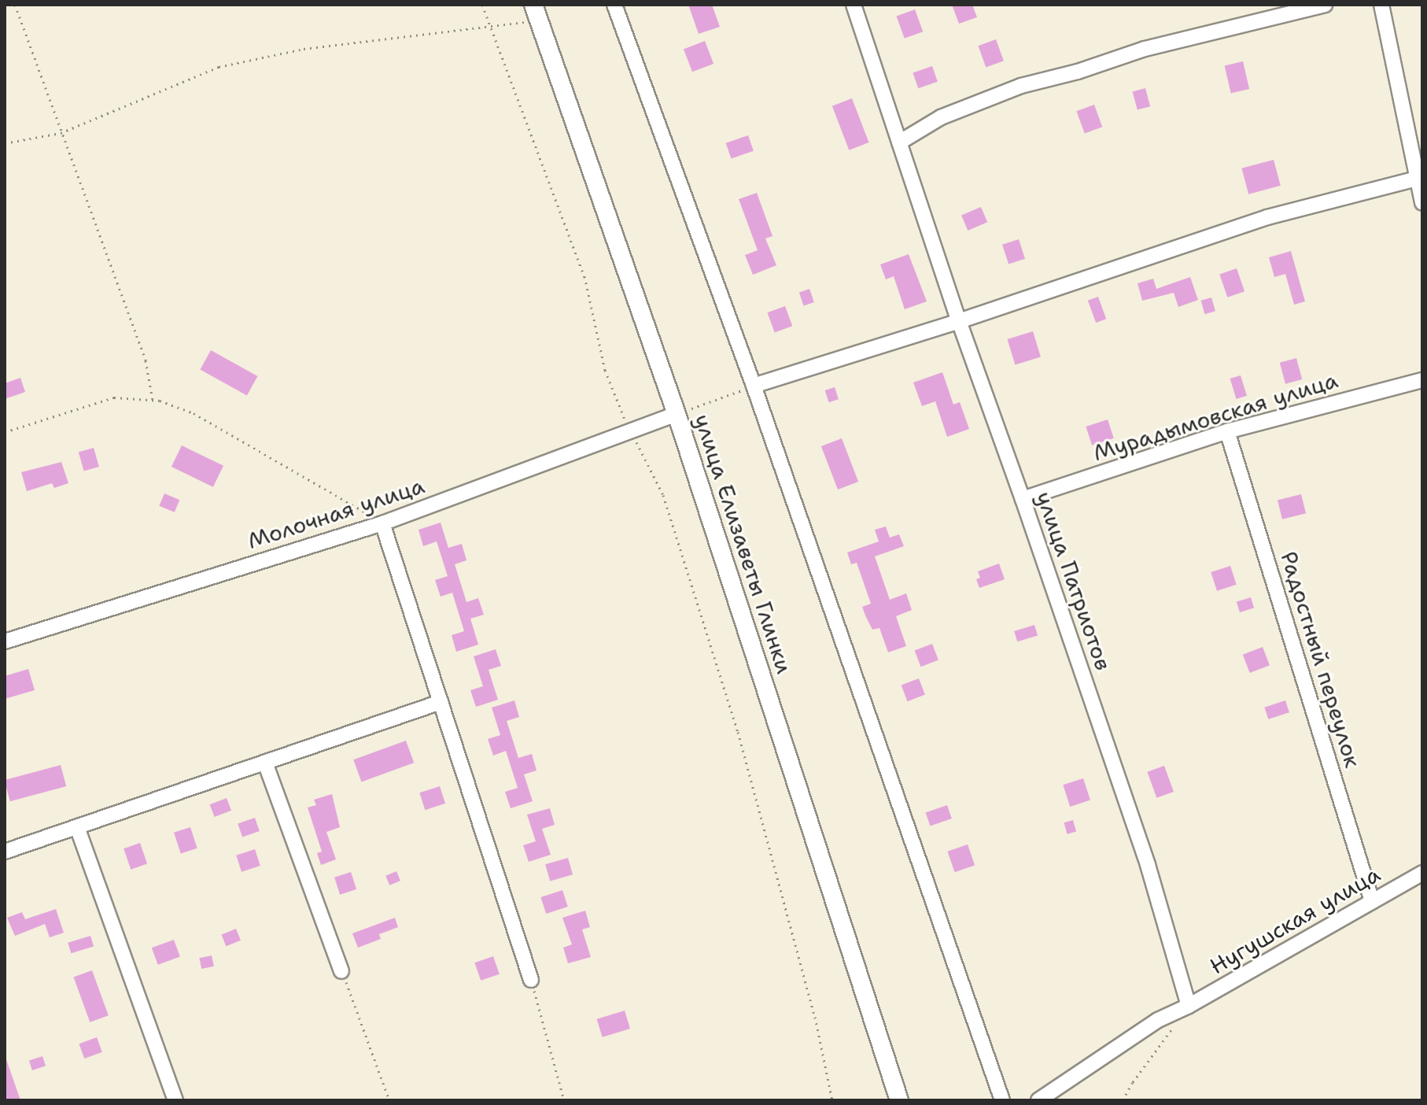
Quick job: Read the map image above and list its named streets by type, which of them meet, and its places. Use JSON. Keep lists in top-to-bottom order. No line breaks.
{"streets":{"street":["Мурадымовская улица","Молочная улица","улица Елизаветы Глинки","улица Патриотов","Радостный переулок","Нугушская улица"]},"crossings":[["Мурадымовская улица","улица Патриотов"],["Мурадымовская улица","Радостный переулок"],["Молочная улица","улица Елизаветы Глинки"],["улица Патриотов","Нугушская улица"],["Радостный переулок","Нугушская улица"]]}
